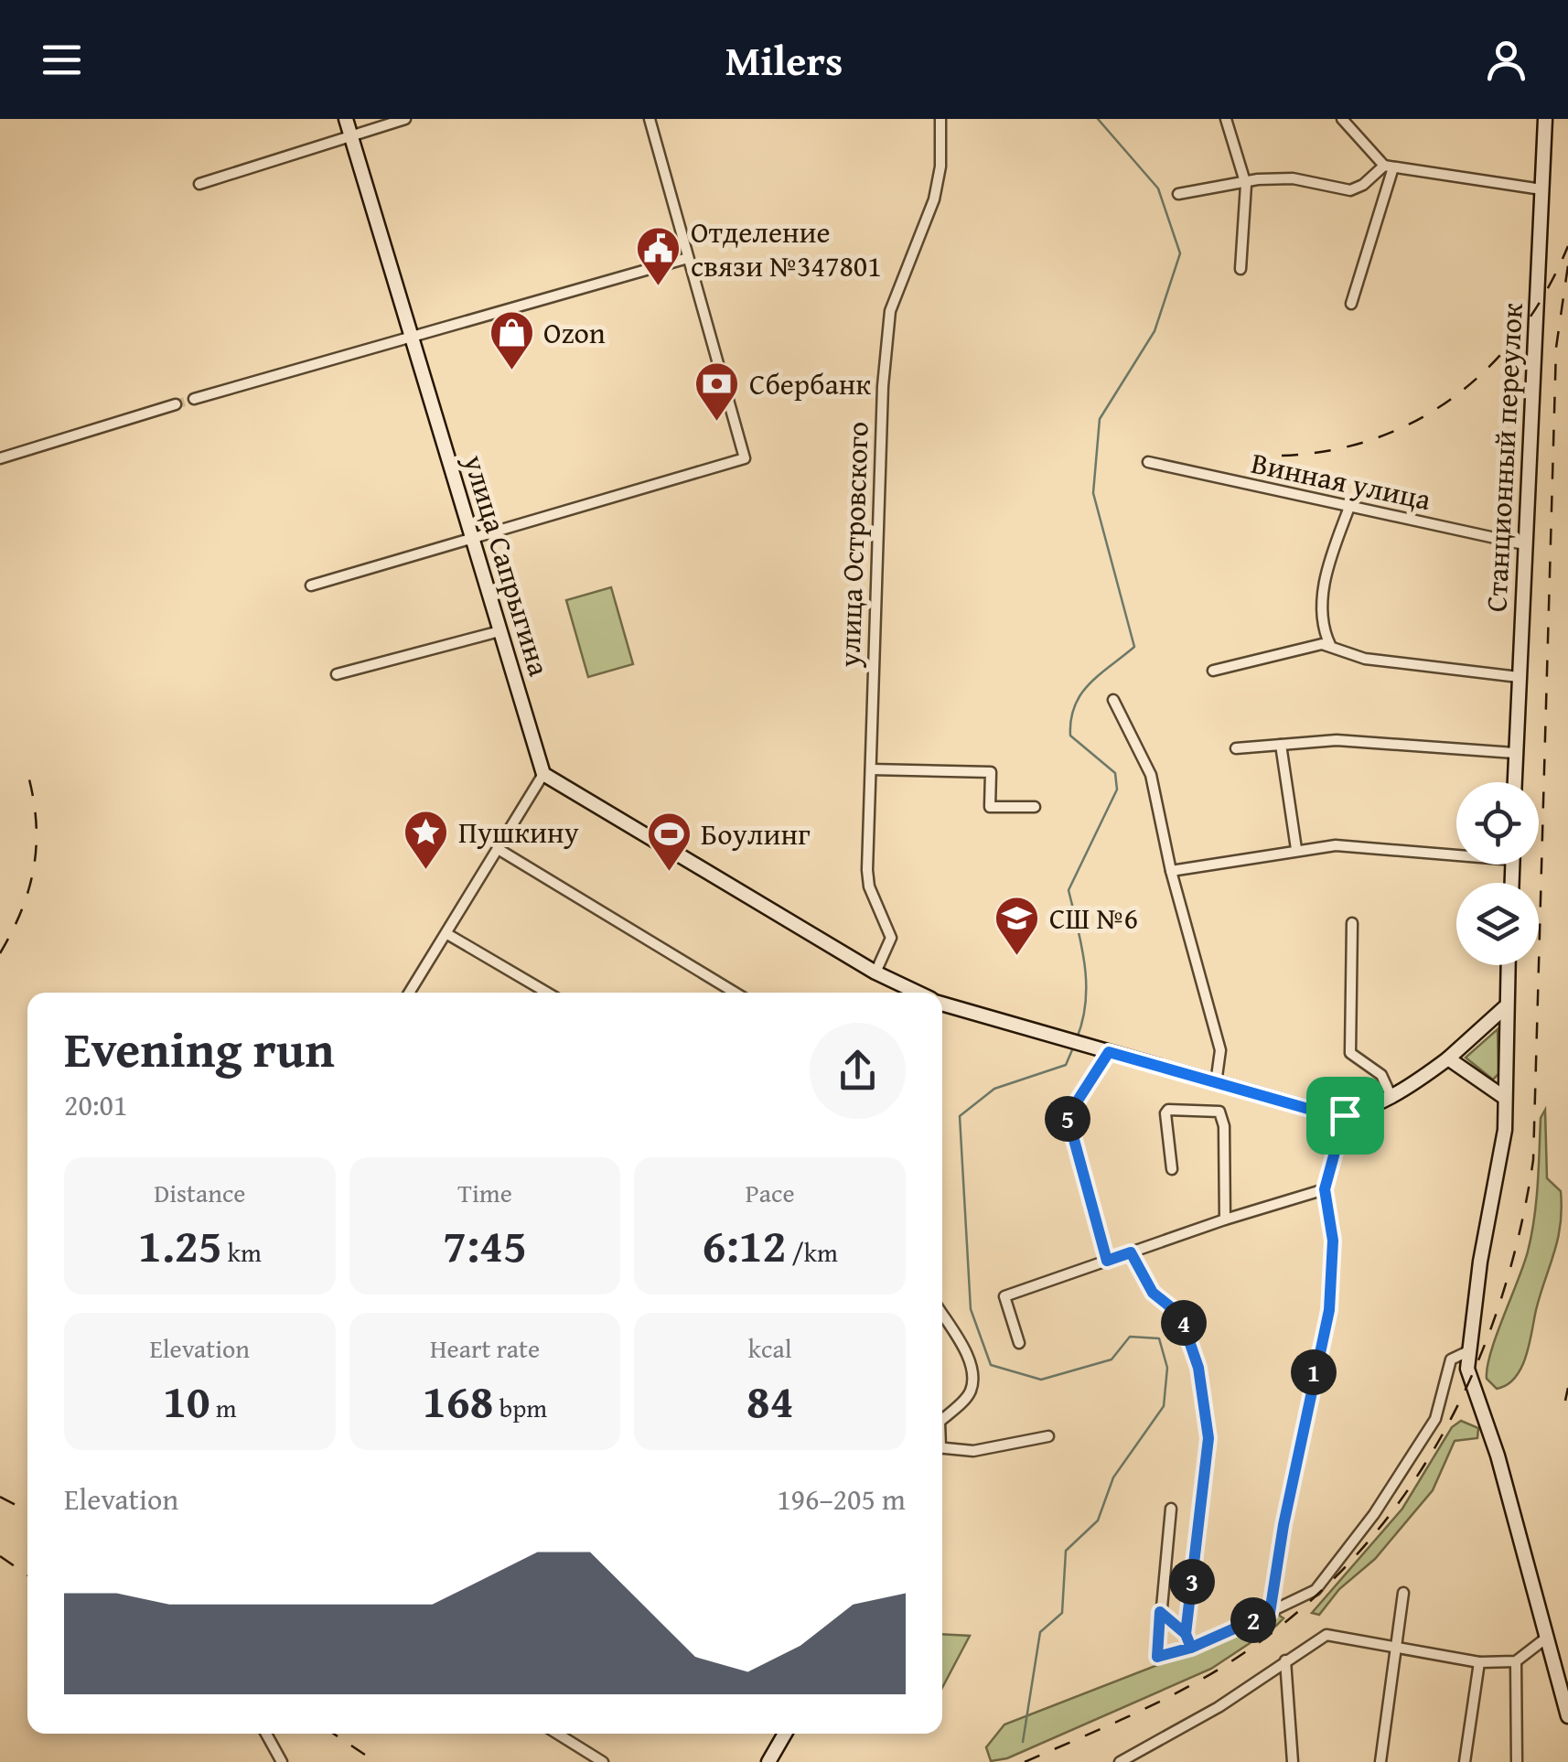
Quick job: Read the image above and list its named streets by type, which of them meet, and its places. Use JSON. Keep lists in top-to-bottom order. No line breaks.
{"streets":{"street":["Станционный переулок","Винная улица","улица Островского","улица Сапрыгина"]},"crossings":[["Станционный переулок","Винная улица"]],"places":{"public building":["Отделение связи №347801"],"shop":["Ozon"],"bank":["Сбербанк"],"place":["Пушкину"],"sports":["Боулинг"],"school or university":["СШ №6"]},"page":{"header":"Milers","heading":["Evening run","20:01"],"pins":["5","4","1","3","2"],"stats":[["Distance","1.25 km"],["Time","7:45"],["Pace","6:12 /km"],["Elevation","10 m"],["Heart rate","168 bpm"],["kcal","84"]],"chart":["Elevation","196–205 m"]}}
